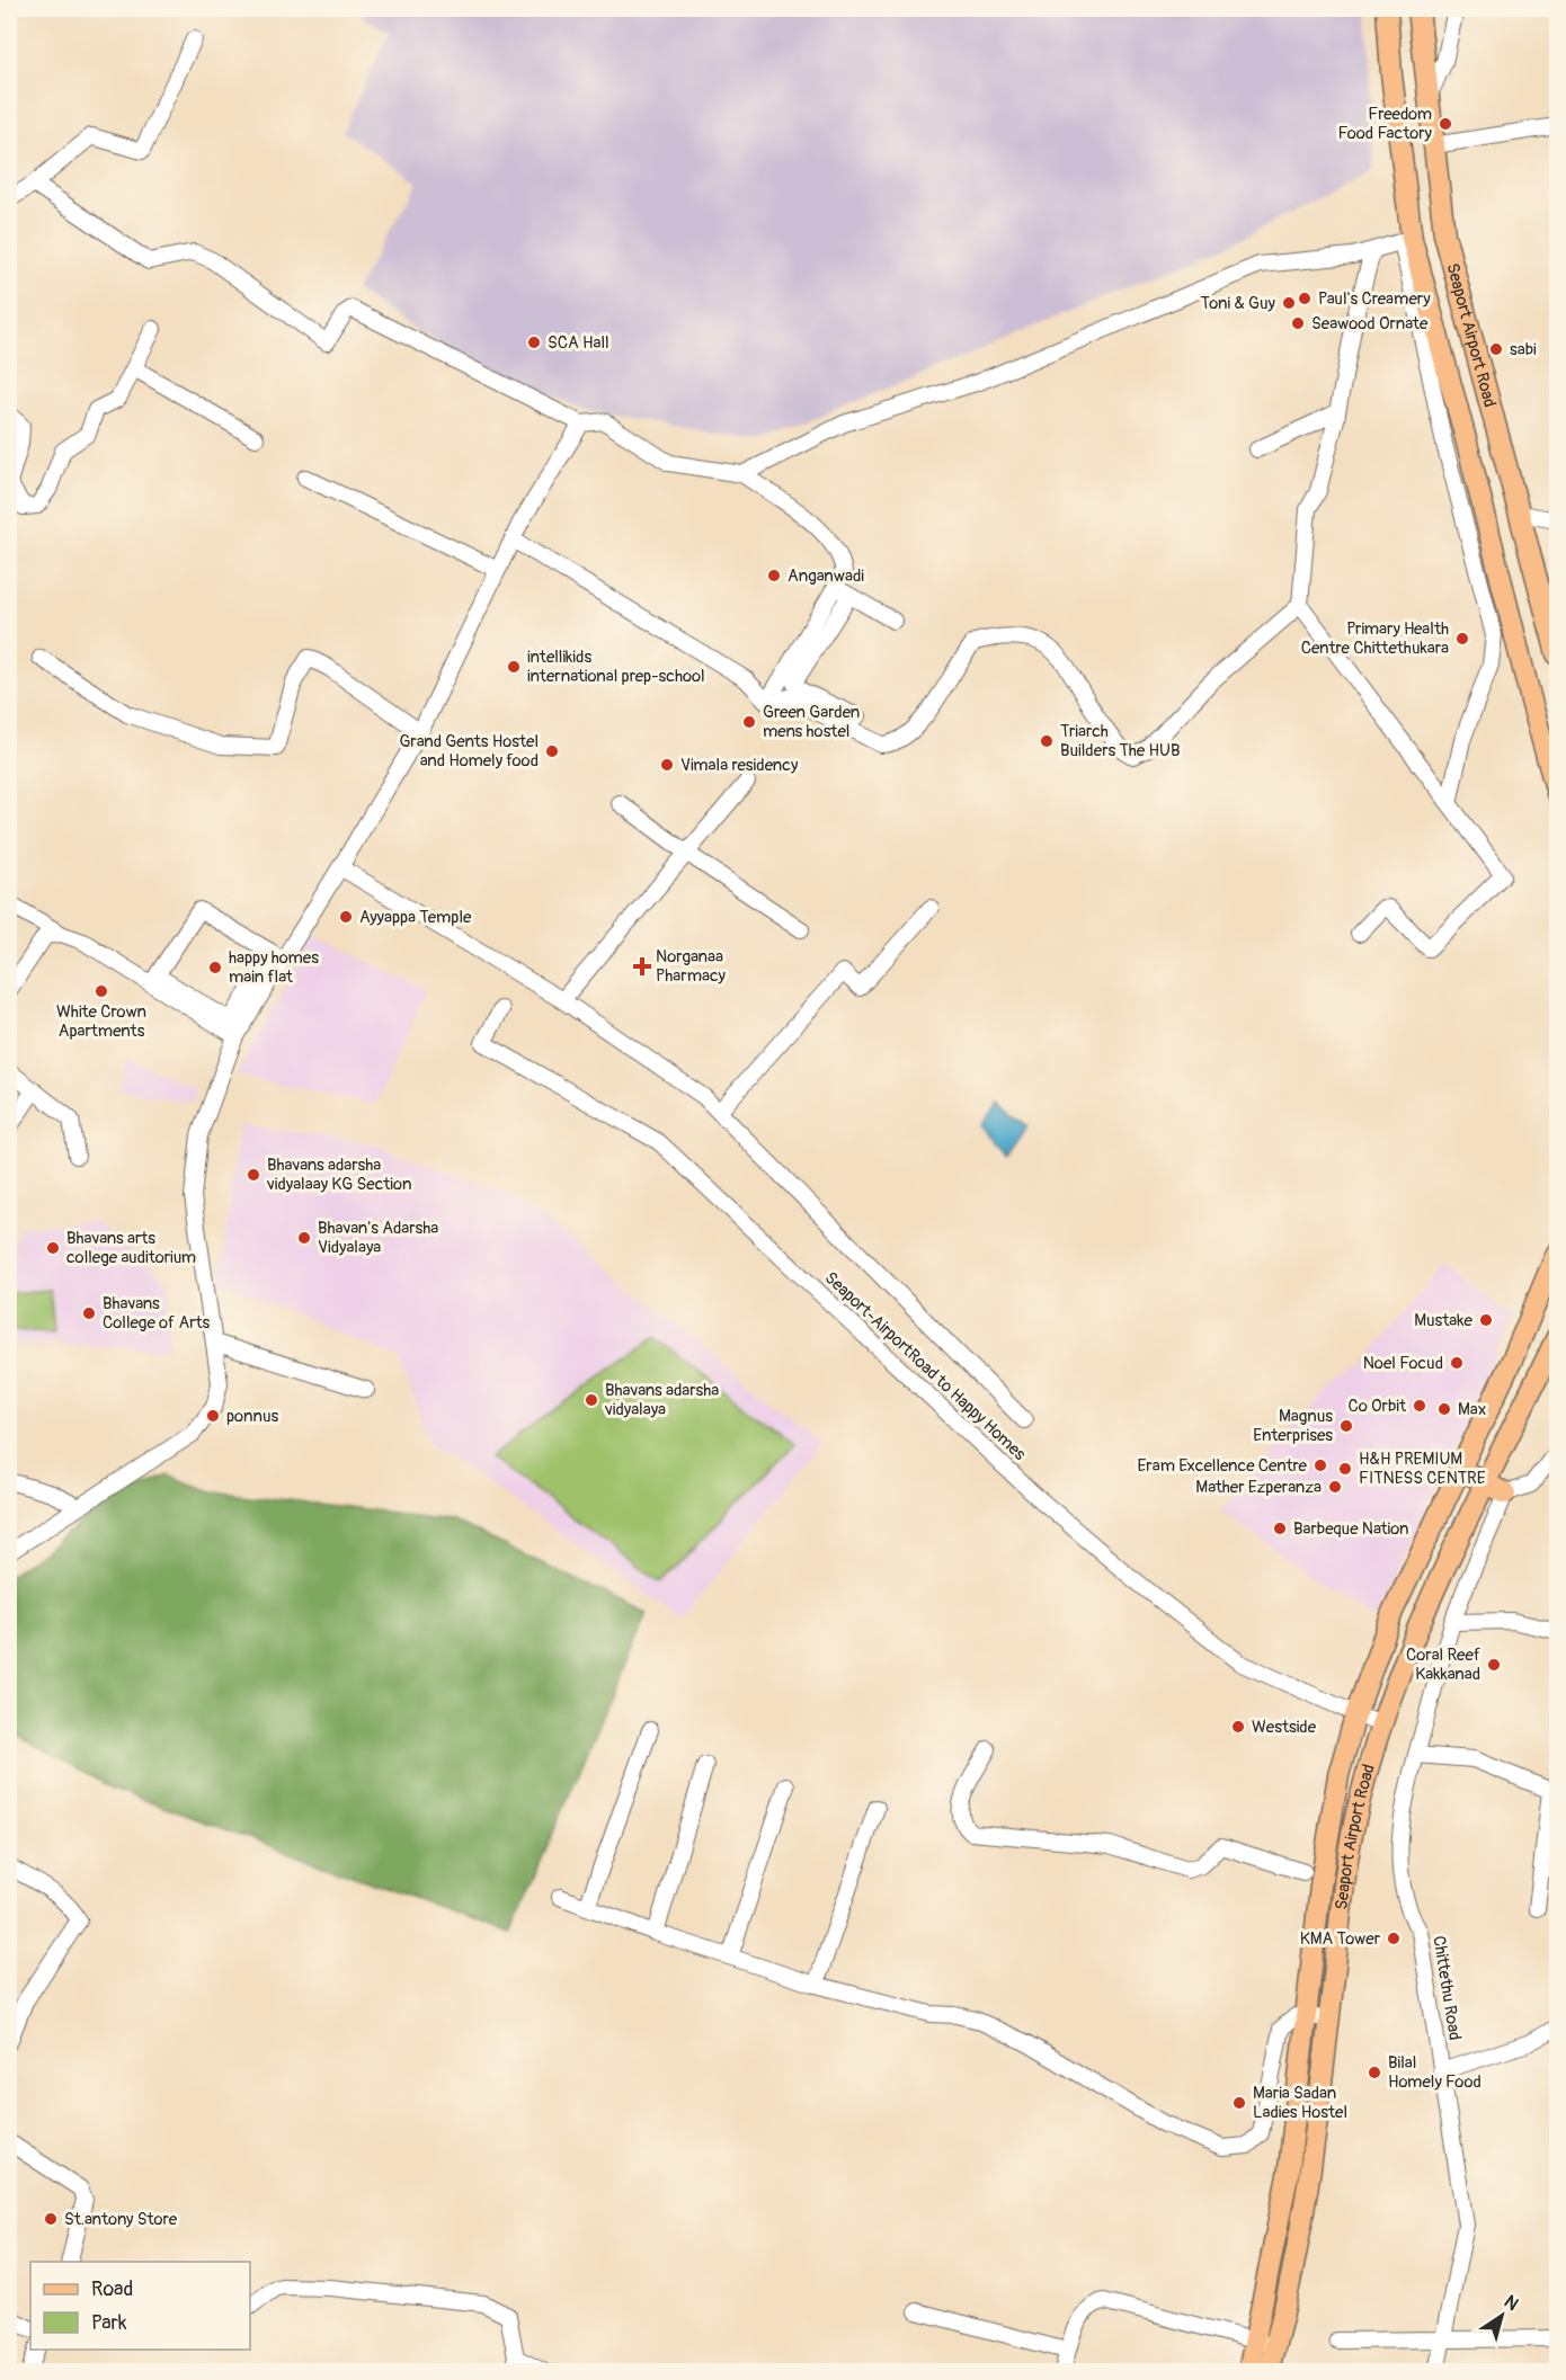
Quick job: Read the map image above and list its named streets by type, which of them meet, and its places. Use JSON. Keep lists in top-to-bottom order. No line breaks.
{"streets":{"main road":["Seaport Airport Road"],"street":["Seaport-AirportRoad to Happy Homes","Chittethu Road"]},"crossings":[["Seaport Airport Road","Seaport-AirportRoad to Happy Homes"],["Seaport Airport Road","Chittethu Road"]],"places":{"other":["Freedom Food Factory","Paul's Creamery","Toni & Guy","Seawood Ornate","SCA Hall","sabi","Anganwadi","Primary Health Centre Chittethukara","intellikids international prep-school","Green Garden mens hostel","Triarch Builders The HUB","Grand Gents Hostel and Homely food","Vimala residency","Ayyappa Temple","happy homes main flat","White Crown Apartments","Bhavans adarsha vidyalaay KG Section","Bhavan's Adarsha Vidyalaya","Bhavans arts college auditorium","Bhavans College of Arts","Mustake","Noel Focud","Bhavans adarsha vidyalaya","Co Orbit","Max","ponnus","Magnus Enterprises","Eram Excellence Centre","H&H PREMIUM FITNESS CENTRE","Mather Ezperanza","Barbeque Nation","Coral Reef Kakkanad","Westside","KMA Tower","Bilal Homely Food","Maria Sadan Ladies Hostel","St.antony Store"],"health":["Norganaa Pharmacy"]},"legend":["Road","Park"],"north":"top right"}
